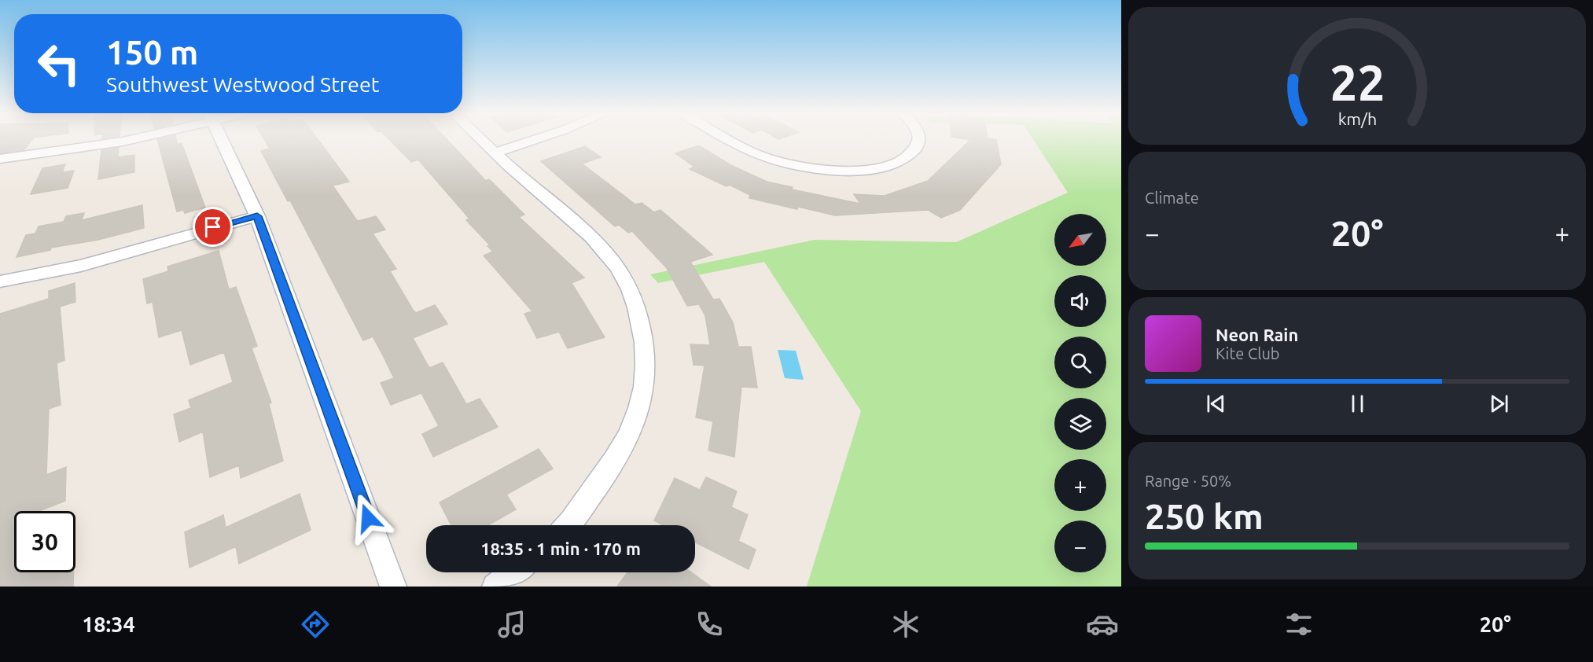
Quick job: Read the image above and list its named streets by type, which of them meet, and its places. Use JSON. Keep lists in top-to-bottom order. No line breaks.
{"north":"bottom left","page":{"turn":["150 m","Southwest Westwood Street"],"tile":["Climate",["Range · 50%","250 km"]],"map_buttons":["+","−"],"heat":["−","20°","+"],"song":["Neon Rain","Kite Club"],"limit":"30","trip":"18:35 · 1 min · 170 m","tabs":["18:34","20°"],"gauge":["22","km/h"]}}
